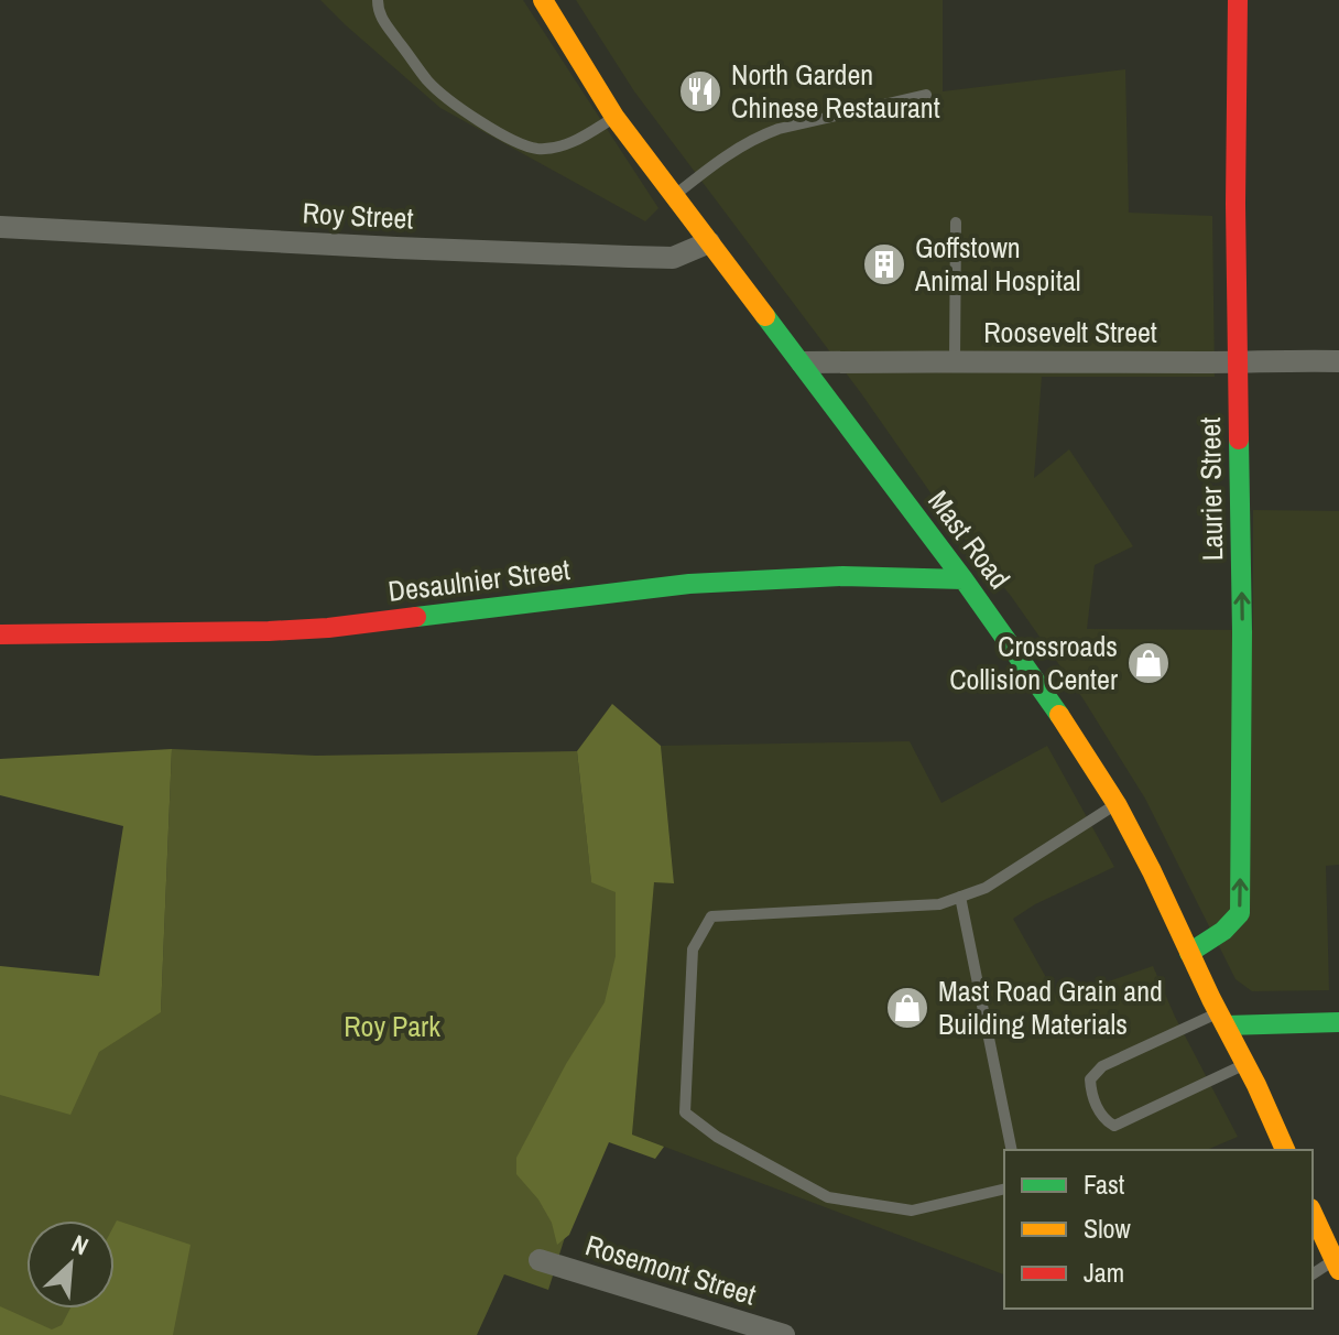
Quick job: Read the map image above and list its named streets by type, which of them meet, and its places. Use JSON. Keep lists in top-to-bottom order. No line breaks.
{"streets":{"street":["Roy Street","Roosevelt Street","Laurier Street","Mast Road","Desaulnier Street","Rosemont Street"]},"crossings":[["Roy Street","Mast Road"],["Roosevelt Street","Laurier Street"],["Roosevelt Street","Mast Road"],["Laurier Street","Mast Road"],["Mast Road","Desaulnier Street"]],"one_way":["Laurier Street"],"parks":["Roy Park"],"places":{"restaurant":["North Garden Chinese Restaurant"],"building":["Goffstown Animal Hospital"],"shop":["Crossroads Collision Center","Mast Road Grain and Building Materials"]},"legend":["Fast","Slow","Jam"],"north":"top right"}
